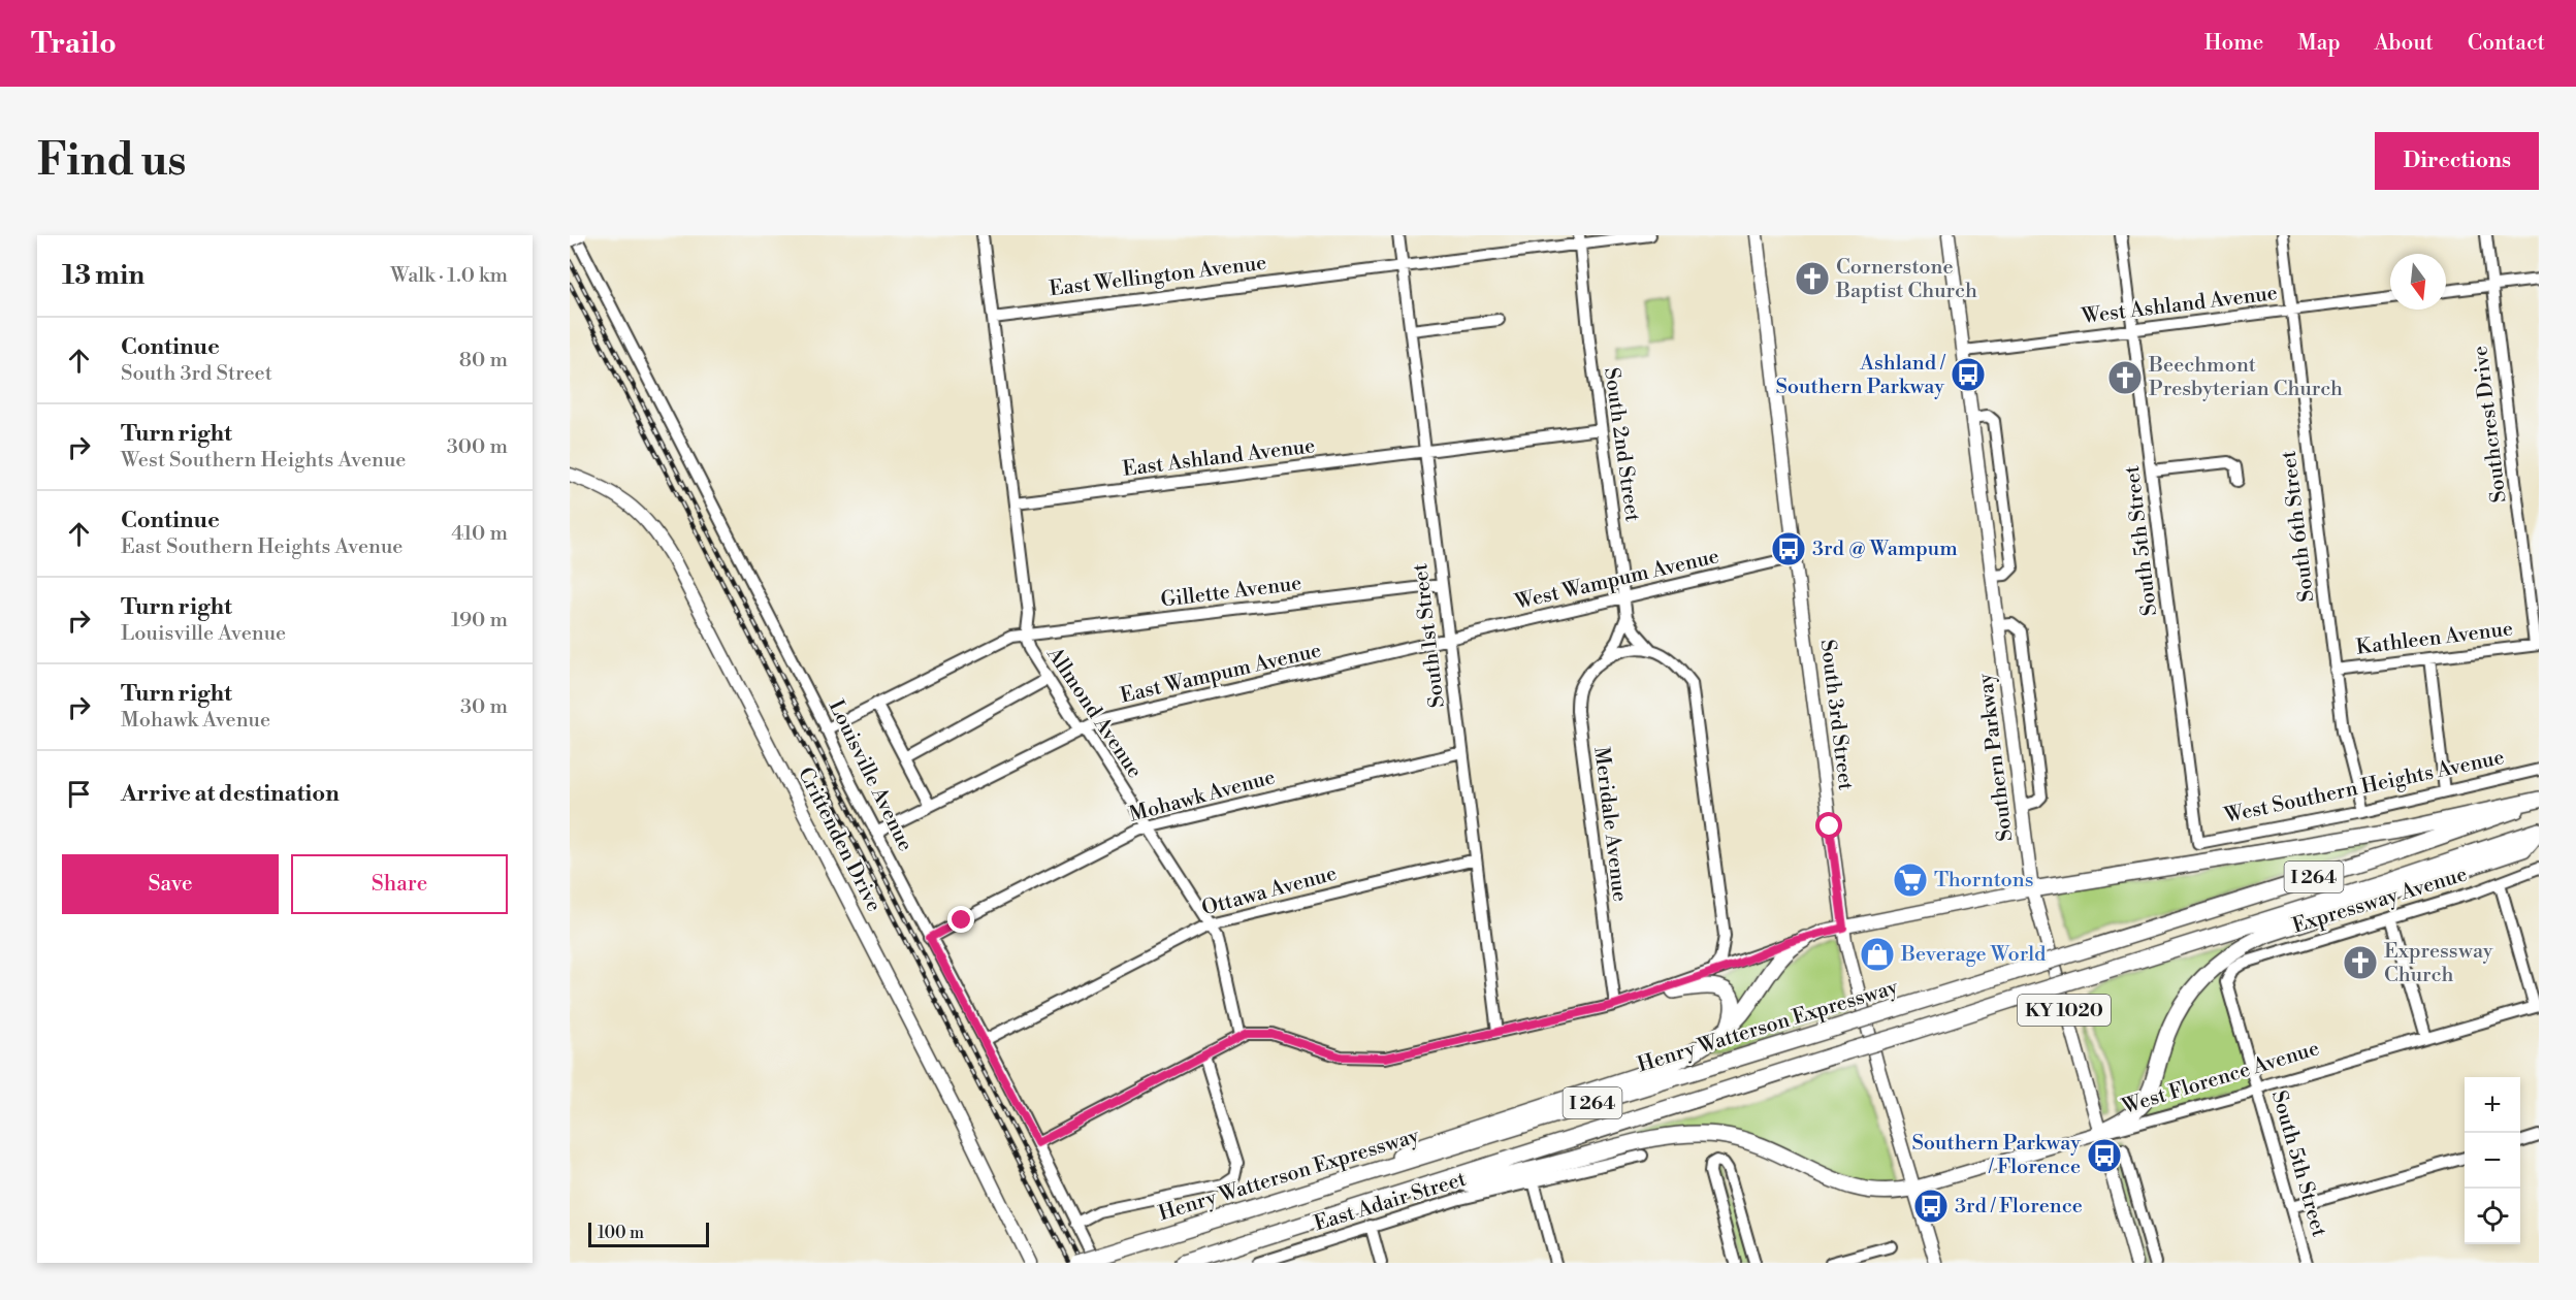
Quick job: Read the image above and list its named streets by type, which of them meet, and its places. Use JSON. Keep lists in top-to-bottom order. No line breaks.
{"streets":{"highway":["I 264","Henry Watterson Expressway"],"main road":["South 3rd Street","Southern Parkway","Crittenden Drive","KY 1020","West Florence Avenue"],"street":["East Wellington Avenue","West Ashland Avenue","Southcrest Drive","South 2nd Street","East Ashland Avenue","South 6th Street","South 5th Street","West Wampum Avenue","Gillette Avenue","South 1st Street","Kathleen Avenue","East Wampum Avenue","Allmond Avenue","Louisville Avenue","West Southern Heights Avenue","Mohawk Avenue","Meridale Avenue","Ottawa Avenue","Expressway Avenue","East Adair Street"]},"crossings":[["East Wellington Avenue","South 2nd Street"],["East Wellington Avenue","South 1st Street"],["East Wellington Avenue","Allmond Avenue"],["West Ashland Avenue","South 6th Street"],["West Ashland Avenue","South 5th Street"],["West Ashland Avenue","Southern Parkway"],["Southcrest Drive","Kathleen Avenue"],["South 2nd Street","West Wampum Avenue"],["South 2nd Street","Meridale Avenue"],["East Ashland Avenue","South 1st Street"],["East Ashland Avenue","Allmond Avenue"],["South 6th Street","Kathleen Avenue"],["South 6th Street","West Southern Heights Avenue"],["South 5th Street","West Southern Heights Avenue"],["South 5th Street","Expressway Avenue"],["South 5th Street","West Florence Avenue"],["West Wampum Avenue","South 1st Street"],["West Wampum Avenue","East Wampum Avenue"],["West Wampum Avenue","South 3rd Street"],["Gillette Avenue","South 1st Street"],["Gillette Avenue","Allmond Avenue"],["Gillette Avenue","Louisville Avenue"],["South 1st Street","East Wampum Avenue"],["South 1st Street","Mohawk Avenue"],["South 1st Street","Ottawa Avenue"],["East Wampum Avenue","Allmond Avenue"],["East Wampum Avenue","Louisville Avenue"],["Allmond Avenue","Mohawk Avenue"],["Allmond Avenue","Ottawa Avenue"],["South 3rd Street","West Florence Avenue"],["Southern Parkway","West Florence Avenue"],["Louisville Avenue","Mohawk Avenue"],["Louisville Avenue","Ottawa Avenue"]],"places":{"church":["Cornerstone Baptist Church","Beechmont Presbyterian Church","Expressway Church"],"bus stop":["Ashland / Southern Parkway","3rd @ Wampum","Southern Parkway / Florence","3rd / Florence"],"supermarket":["Thorntons"],"shop":["Beverage World"]},"scale_bar":"100 m","north":"bottom","page":{"header":"Trailo","nav":["Home","Map","About","Contact"],"buttons":["Directions",["Save","Share"]],"title":"Find us","heading":["13 min","Walk · 1.0 km"],"list":[["Continue","South 3rd Street","80 m"],["Turn right","West Southern Heights Avenue","300 m"],["Continue","East Southern Heights Avenue","410 m"],["Turn right","Louisville Avenue","190 m"],["Turn right","Mohawk Avenue","30 m"],"Arrive at destination"],"map_buttons":["+","−"],"scale":"100 m"}}
